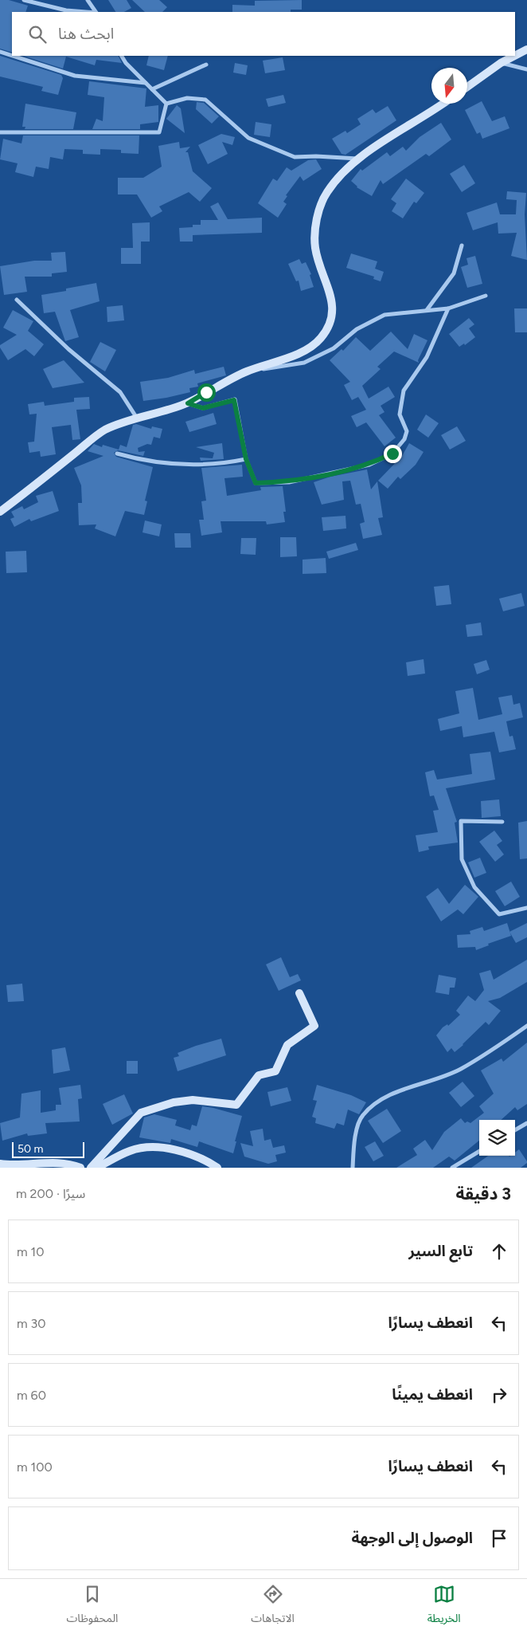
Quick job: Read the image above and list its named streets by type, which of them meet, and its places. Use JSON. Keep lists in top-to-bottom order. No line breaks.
{"scale_bar":"50 m","north":"bottom","page":{"search":"ابحث هنا","scale":"50 m","heading":["3 دقيقة","سيرًا · 200 m"],"list":[["تابع السير","10 m"],["انعطف يسارًا","30 m"],["انعطف يمينًا","60 m"],["انعطف يسارًا","100 m"],"الوصول إلى الوجهة"],"nav":["الخريطة","الاتجاهات","المحفوظات"]}}
